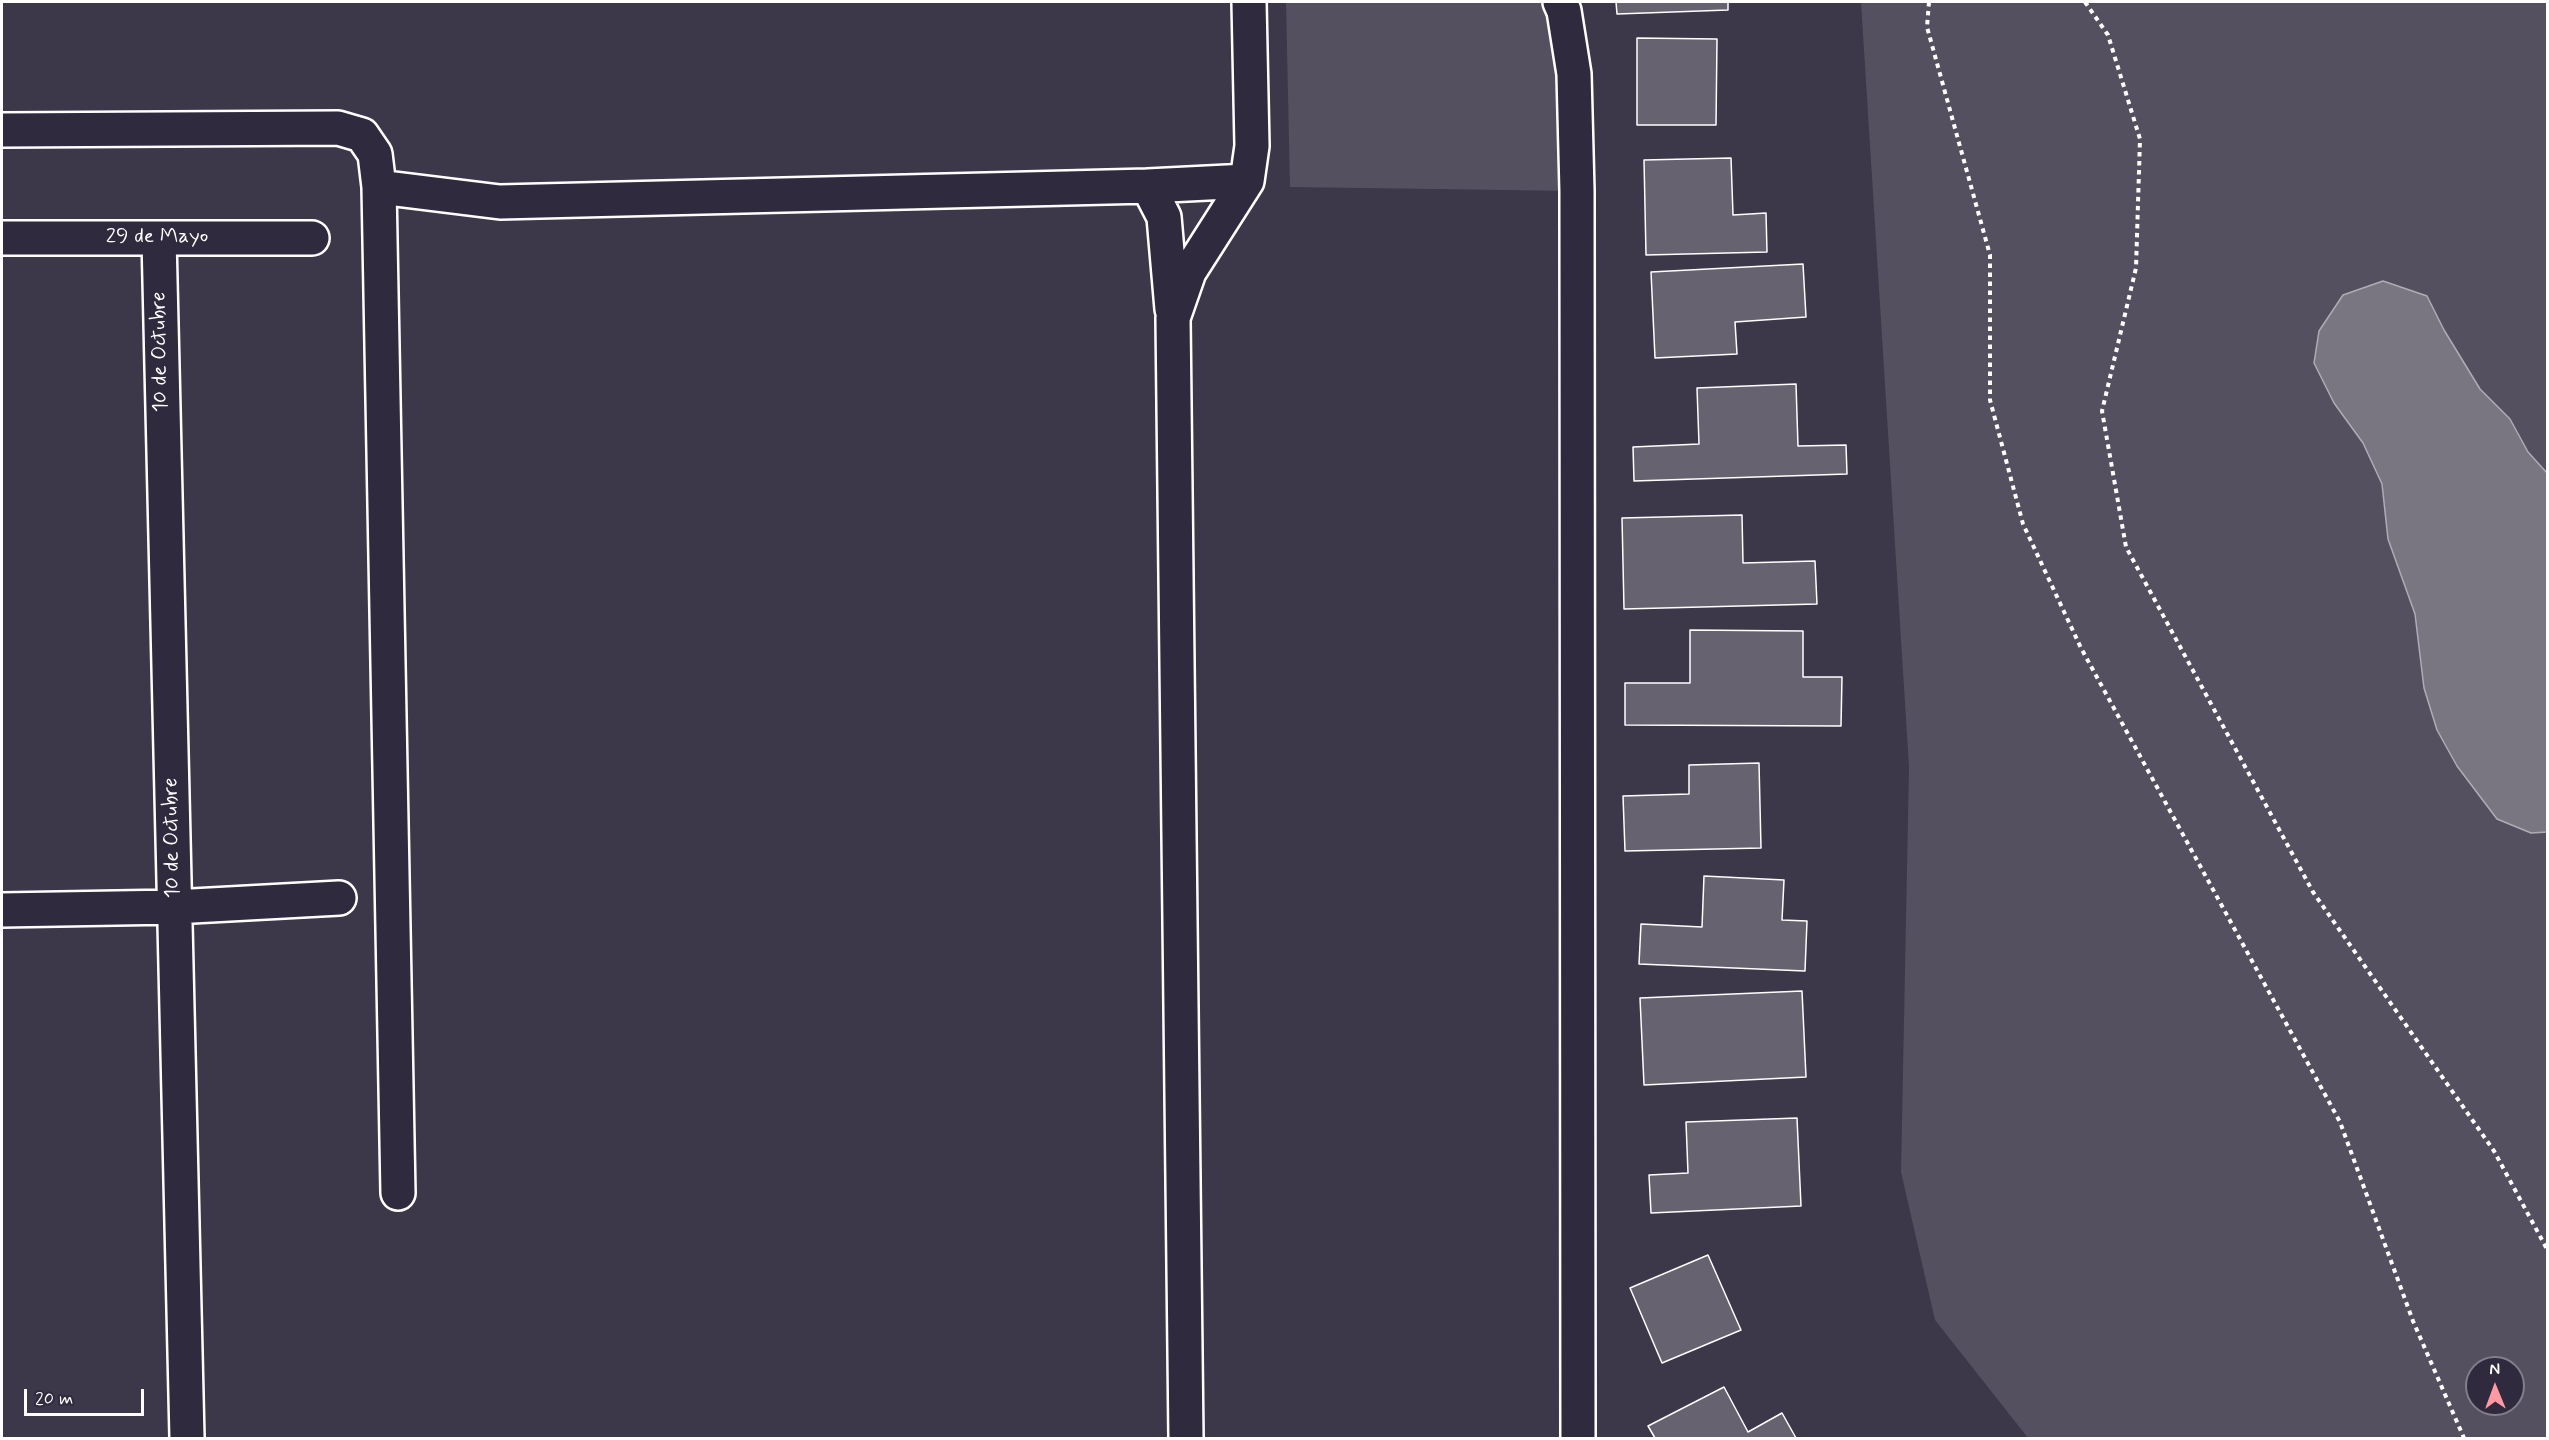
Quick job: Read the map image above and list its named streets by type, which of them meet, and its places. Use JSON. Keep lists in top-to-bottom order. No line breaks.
{"streets":{"street":["29 de Mayo","10 de Octubre"]},"crossings":[["29 de Mayo","10 de Octubre"]],"scale_bar":"20 m","north":"top"}
